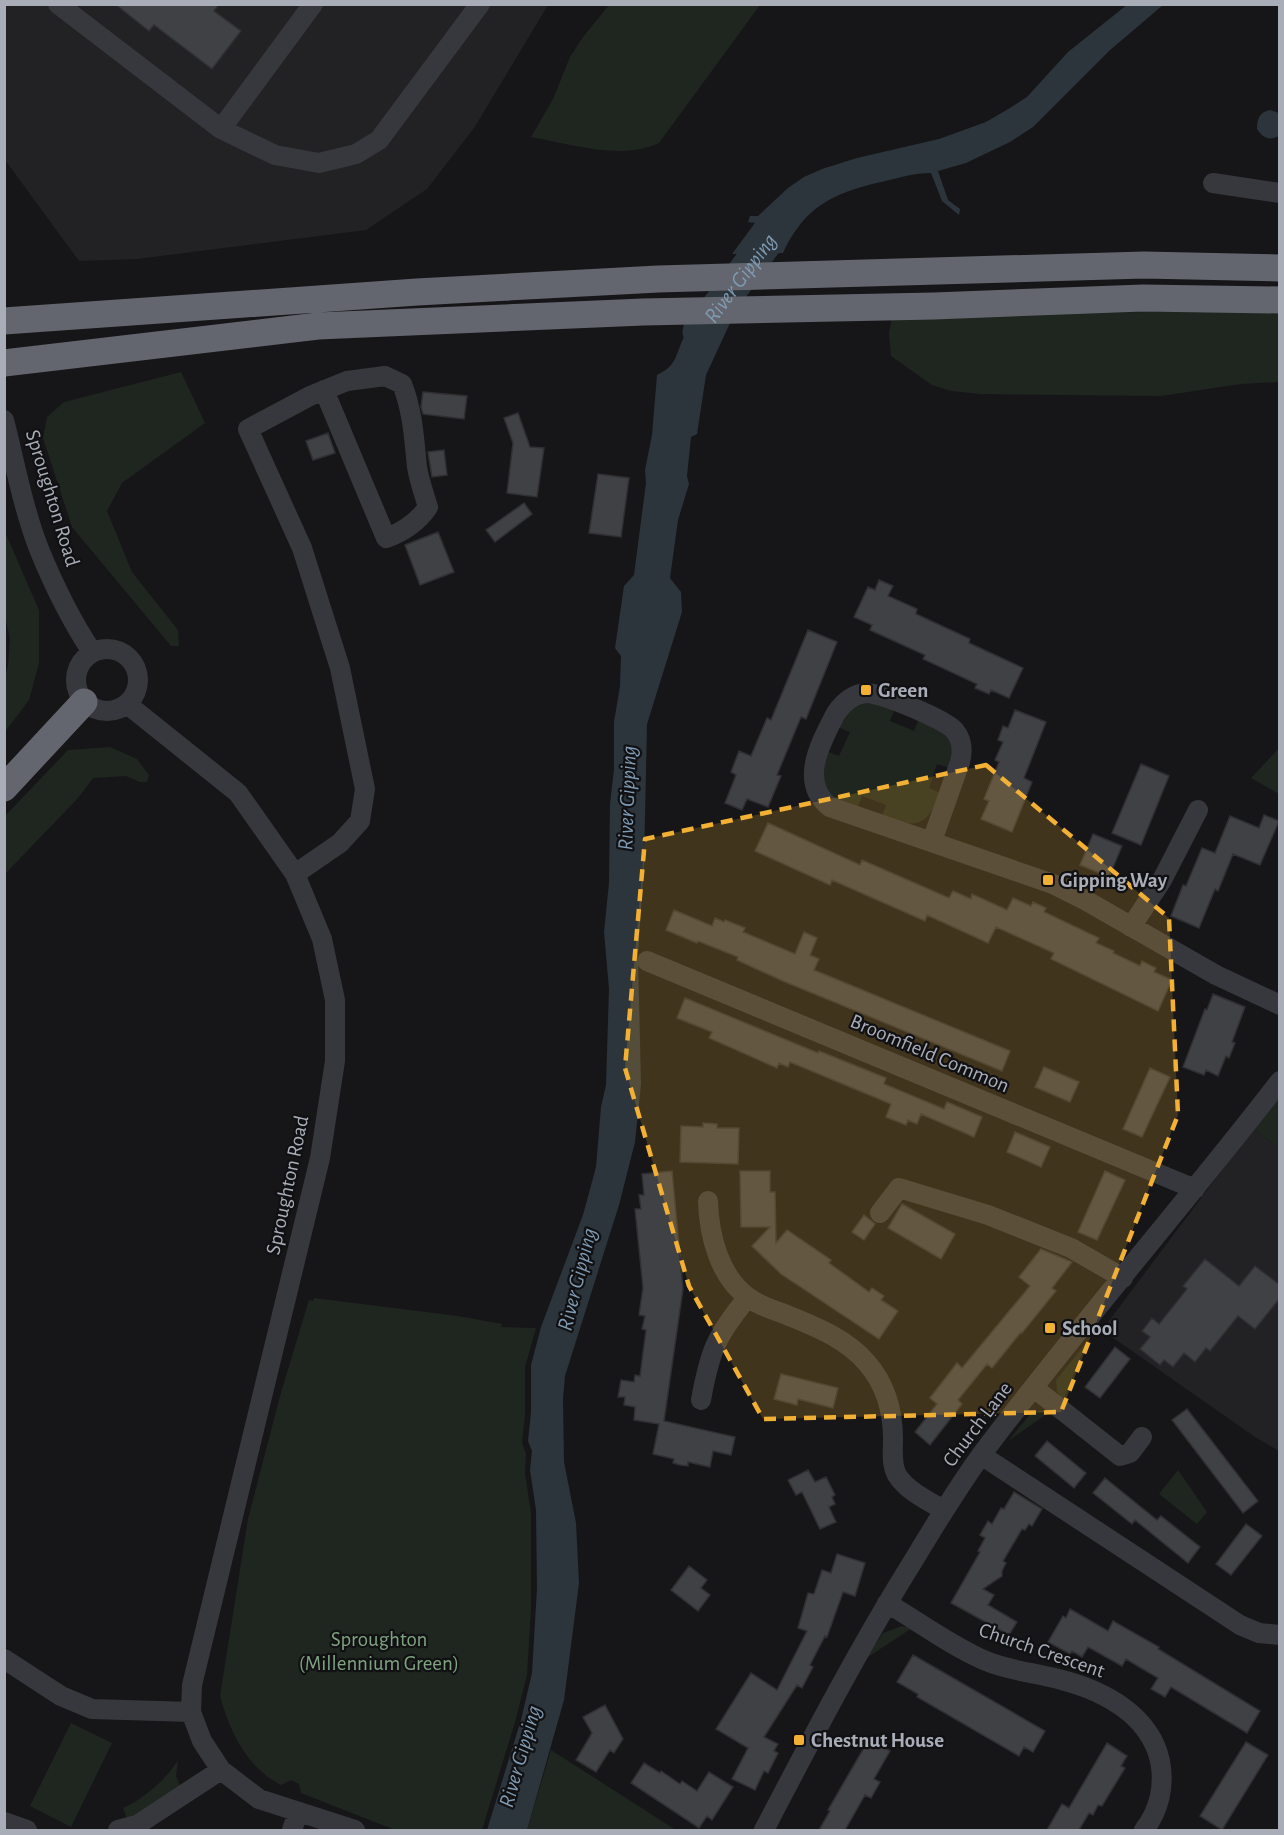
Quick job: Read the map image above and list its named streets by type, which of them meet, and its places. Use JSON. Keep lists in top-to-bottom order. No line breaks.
{"streets":{"street":["Sproughton Road","Broomfield Common","Church Lane","Church Crescent"]},"crossings":[["Broomfield Common","Church Lane"],["Church Lane","Church Crescent"]],"water":["River Gipping"],"parks":["Sproughton (Millennium Green)"],"places":{"transit":["Green","Gipping Way","School","Chestnut House"]}}
